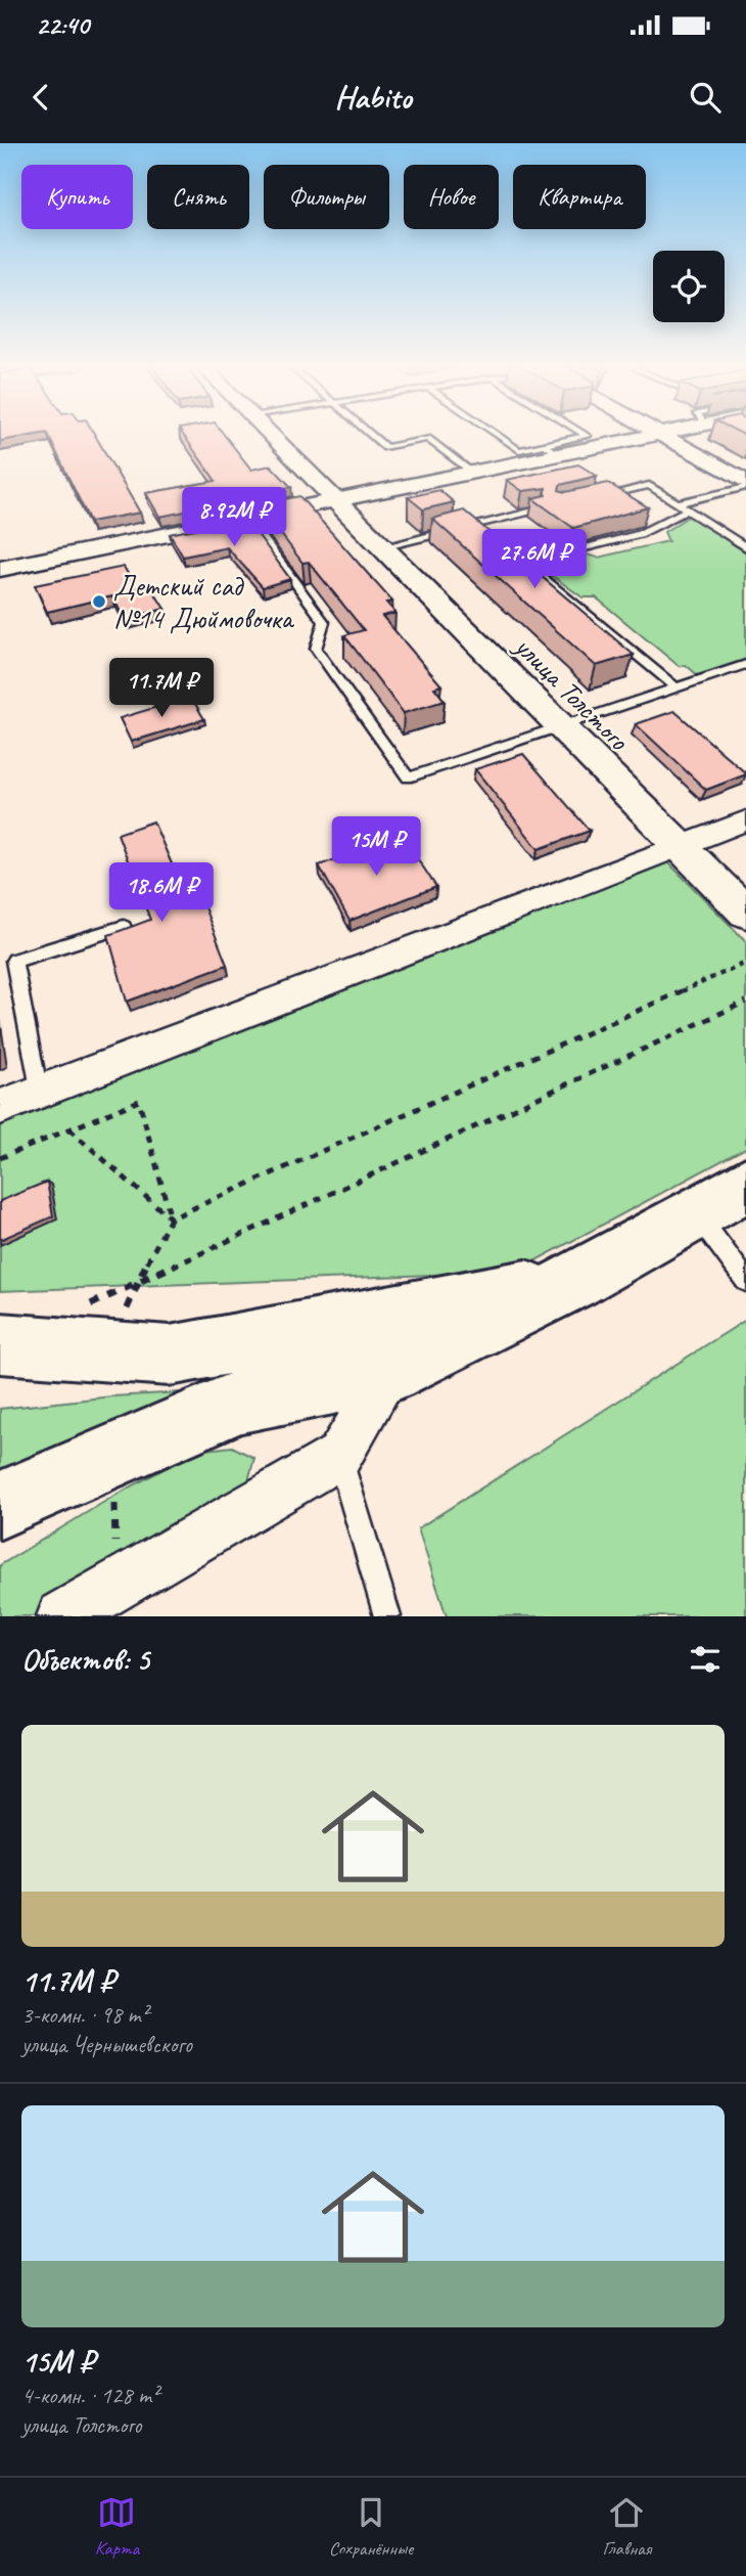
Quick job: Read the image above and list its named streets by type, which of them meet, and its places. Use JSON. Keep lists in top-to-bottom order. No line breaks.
{"streets":{"street":["улица Толстого"]},"places":["Детский сад №14 Дюймовочка"],"page":{"status":"22:40","header":"Habito","chip":["Купить","Снять","Фильтры","Новое","Квартира"],"price":["8.92M ₽","27.6M ₽","11.7M ₽","15M ₽","18.6M ₽"],"heading":"Объектов: 5","list":[{"name":"11.7M ₽","note":"3-комн. · 98 m² · улица Чернышевского"},{"name":"15M ₽","note":"4-комн. · 128 m² · улица Толстого"}],"tabs":["Карта","Сохранённые","Главная"]}}
